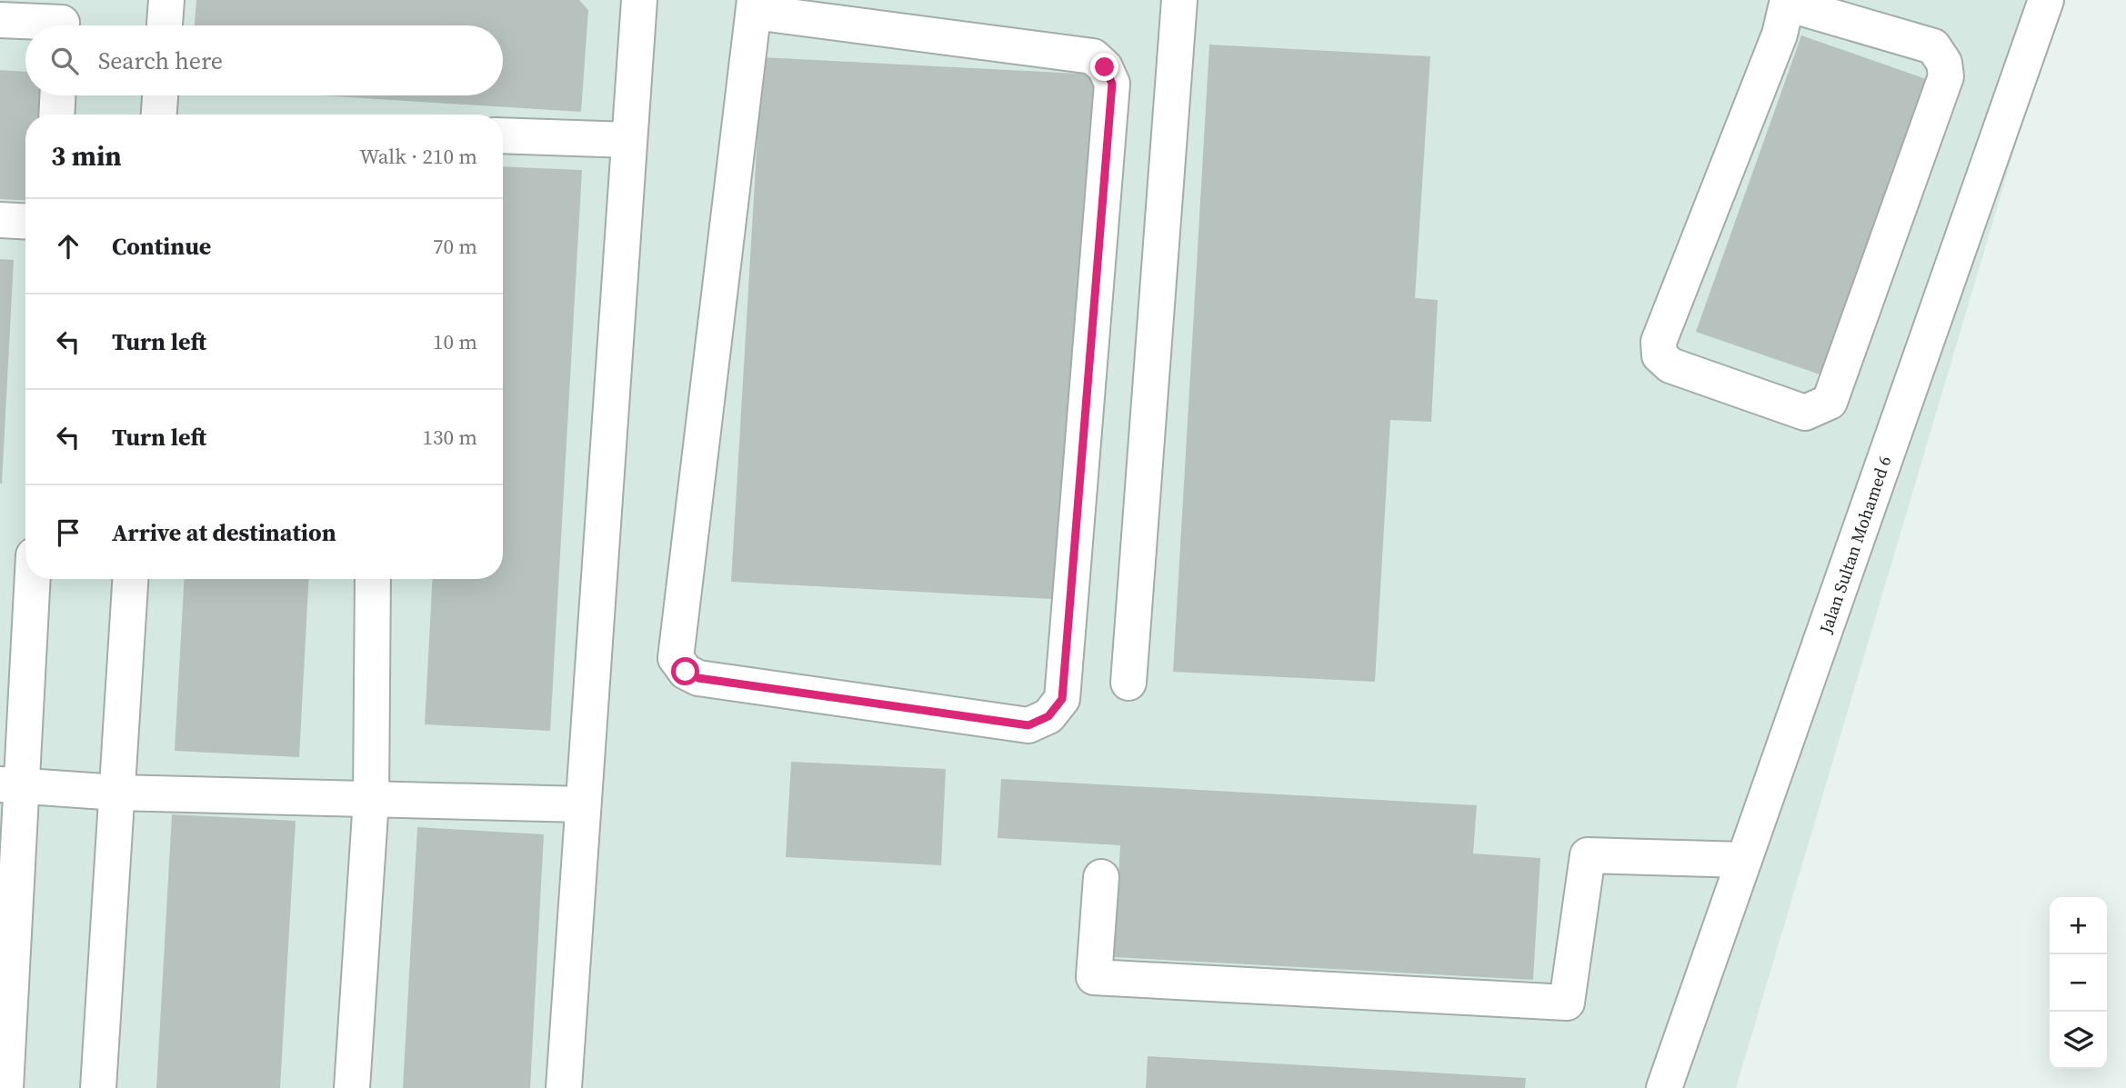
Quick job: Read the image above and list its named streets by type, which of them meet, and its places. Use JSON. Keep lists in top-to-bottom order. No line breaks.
{"streets":{"street":["Jalan Sultan Mohamed 6"]},"page":{"search":"Search here","heading":["3 min","Walk · 210 m"],"list":[["Continue","70 m"],["Turn left","10 m"],["Turn left","130 m"],"Arrive at destination"],"map_buttons":["+","−"]}}
